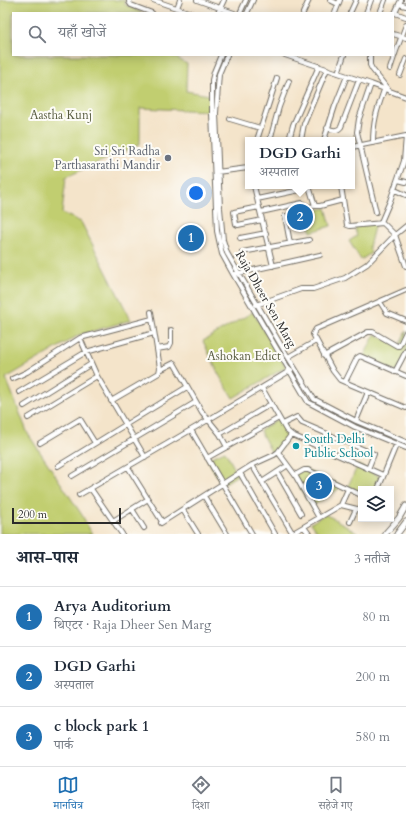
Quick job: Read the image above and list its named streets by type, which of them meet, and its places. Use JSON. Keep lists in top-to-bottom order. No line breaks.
{"streets":{"street":["Raja Dheer Sen Marg"]},"parks":["Aastha Kunj","Ashokan Edict"],"places":["Sri Sri Radha Parthasarathi Mandir","South Delhi Public School"],"scale_bar":"200 m","page":{"search":"यहाँ खोजें","popup":["DGD Garhi","अस्पताल"],"pins":["2","1","3"],"scale":"200 m","heading":["आस-पास","3 नतीजे"],"list":[{"mark":"1","name":"Arya Auditorium","note":"थिएटर · Raja Dheer Sen Marg","value":"80 m"},{"mark":"2","name":"DGD Garhi","note":"अस्पताल","value":"200 m"},{"mark":"3","name":"c block park 1","note":"पार्क","value":"580 m"}],"nav":["मानचित्र","दिशा","सहेजे गए"]}}
